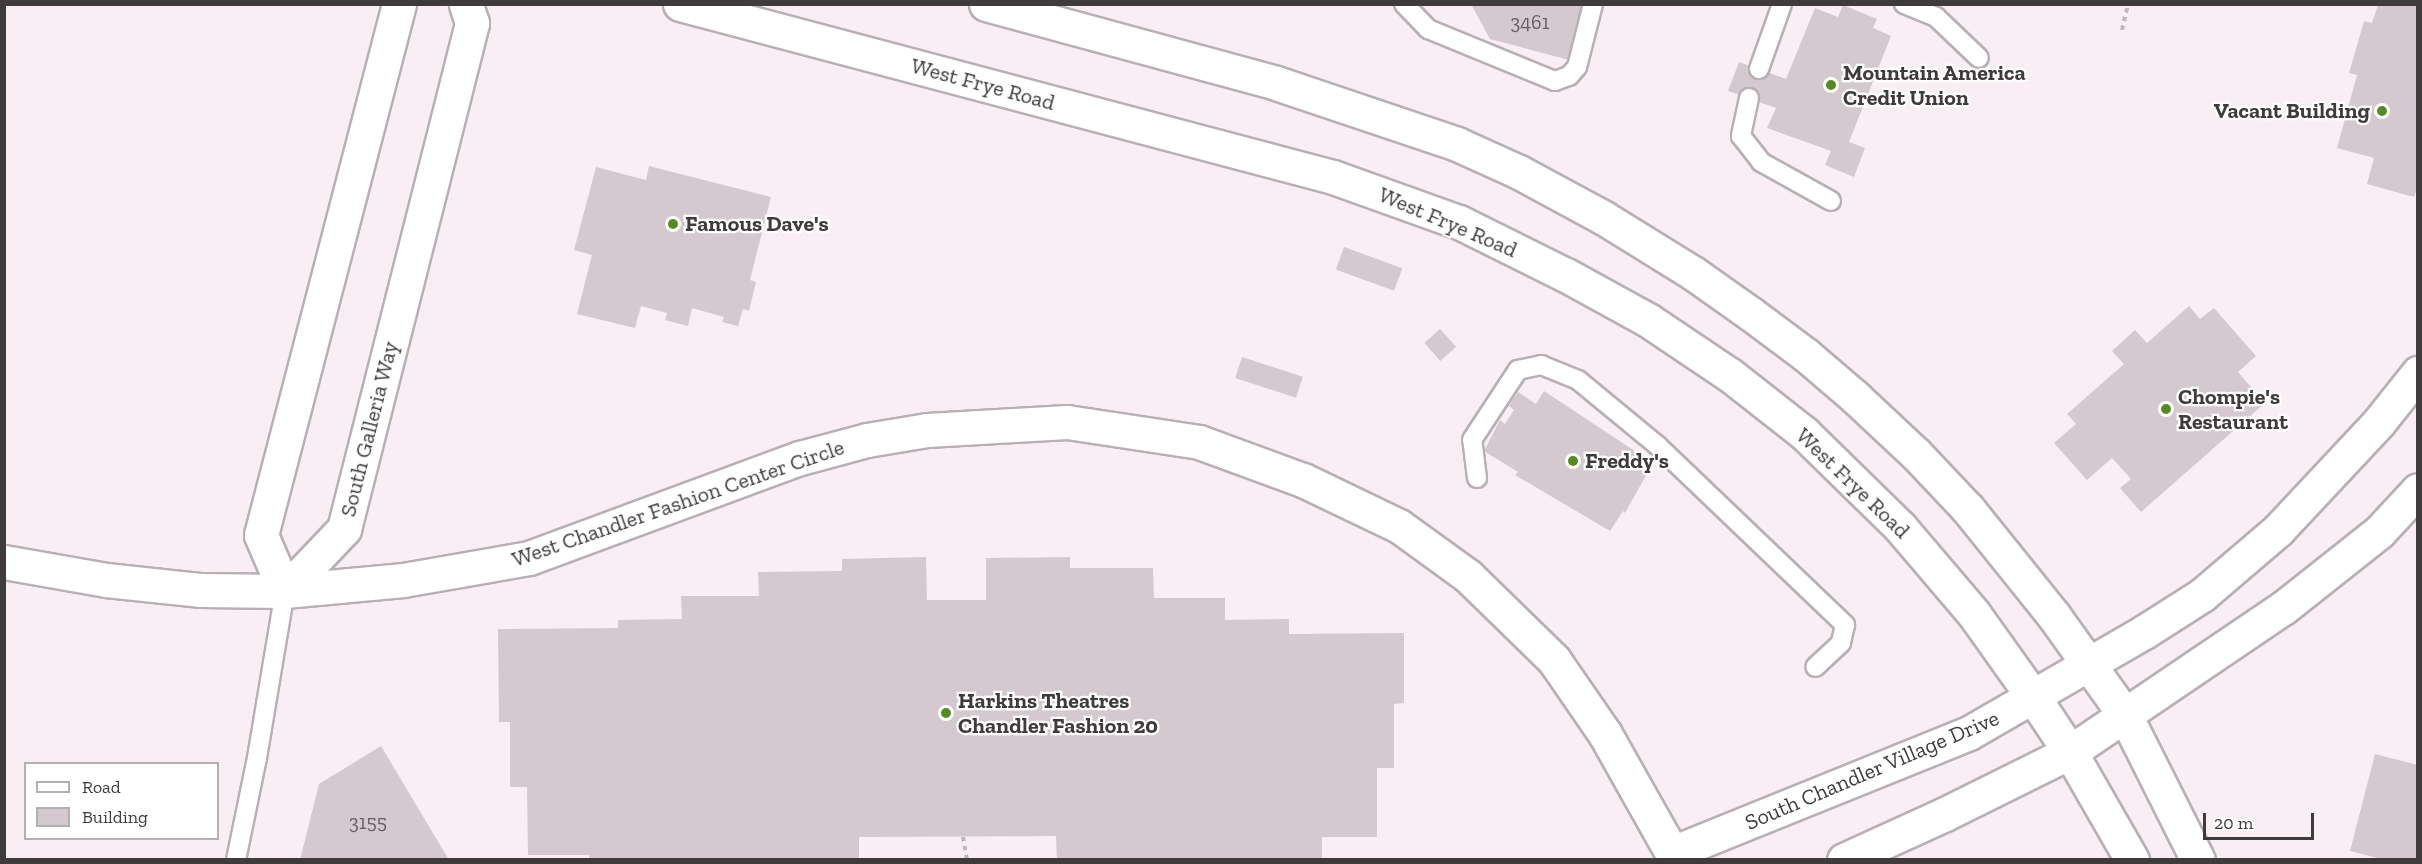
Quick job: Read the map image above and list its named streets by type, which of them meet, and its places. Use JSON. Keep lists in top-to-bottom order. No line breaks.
{"streets":{"street":["West Frye Road","South Galleria Way","West Chandler Fashion Center Circle","South Chandler Village Drive"]},"crossings":[["West Frye Road","South Chandler Village Drive"],["South Galleria Way","West Chandler Fashion Center Circle"],["West Chandler Fashion Center Circle","South Chandler Village Drive"]],"places":["Mountain America Credit Union","Vacant Building","Famous Dave's","Chompie's Restaurant","Freddy's","Harkins Theatres Chandler Fashion 20"],"house_numbers":["3461","3155"],"legend":["Road","Building"],"scale_bar":"20 m"}
